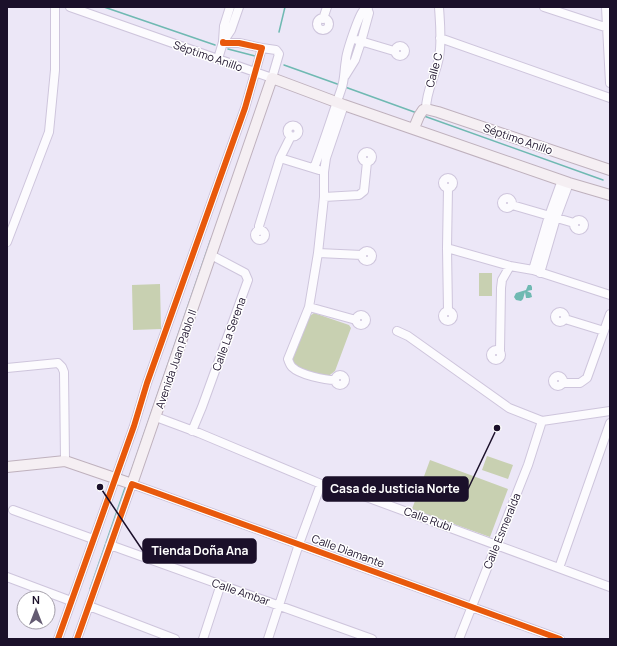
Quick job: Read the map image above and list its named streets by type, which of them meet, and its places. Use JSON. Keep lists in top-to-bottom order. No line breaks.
{"streets":{"main road":["Séptimo Anillo","Avenida Juan Pablo II","Calle Diamante"],"street":["Calle C","Calle La Serena","Calle Rubi","Calle Esmeralda","Calle Ambar"]},"crossings":[["Séptimo Anillo","Calle C"],["Séptimo Anillo","Avenida Juan Pablo II"],["Calle La Serena","Avenida Juan Pablo II"],["Calle La Serena","Calle Rubi"],["Avenida Juan Pablo II","Calle Rubi"],["Avenida Juan Pablo II","Calle Diamante"],["Avenida Juan Pablo II","Calle Ambar"],["Calle Rubi","Calle Esmeralda"],["Calle Esmeralda","Calle Diamante"]],"places":["Casa de Justicia Norte","Tienda Doña Ana"],"north":"top"}
